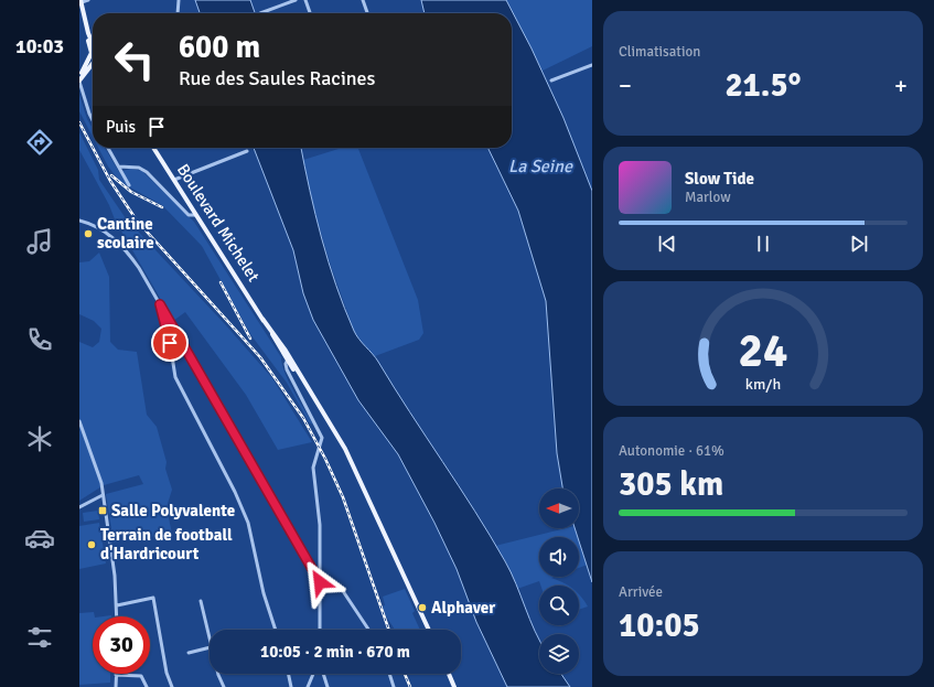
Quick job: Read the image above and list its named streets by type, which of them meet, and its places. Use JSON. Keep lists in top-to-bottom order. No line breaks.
{"streets":{"main road":["Boulevard Michelet"]},"water":["La Seine"],"places":{"other":["Cantine scolaire","Terrain de football d'Hardricourt","Alphaver"],"transit":["Salle Polyvalente"]},"north":"left","page":{"tabs":"10:03","tile":["Climatisation",["Autonomie · 61%","305 km"],["Arrivée","10:05"]],"turn":["600 m","Rue des Saules Racines"],"heat":["−","21.5°","+"],"then":"Puis","song":["Slow Tide","Marlow"],"limit":"30","trip":"10:05 · 2 min · 670 m","gauge":["24","km/h"]}}
